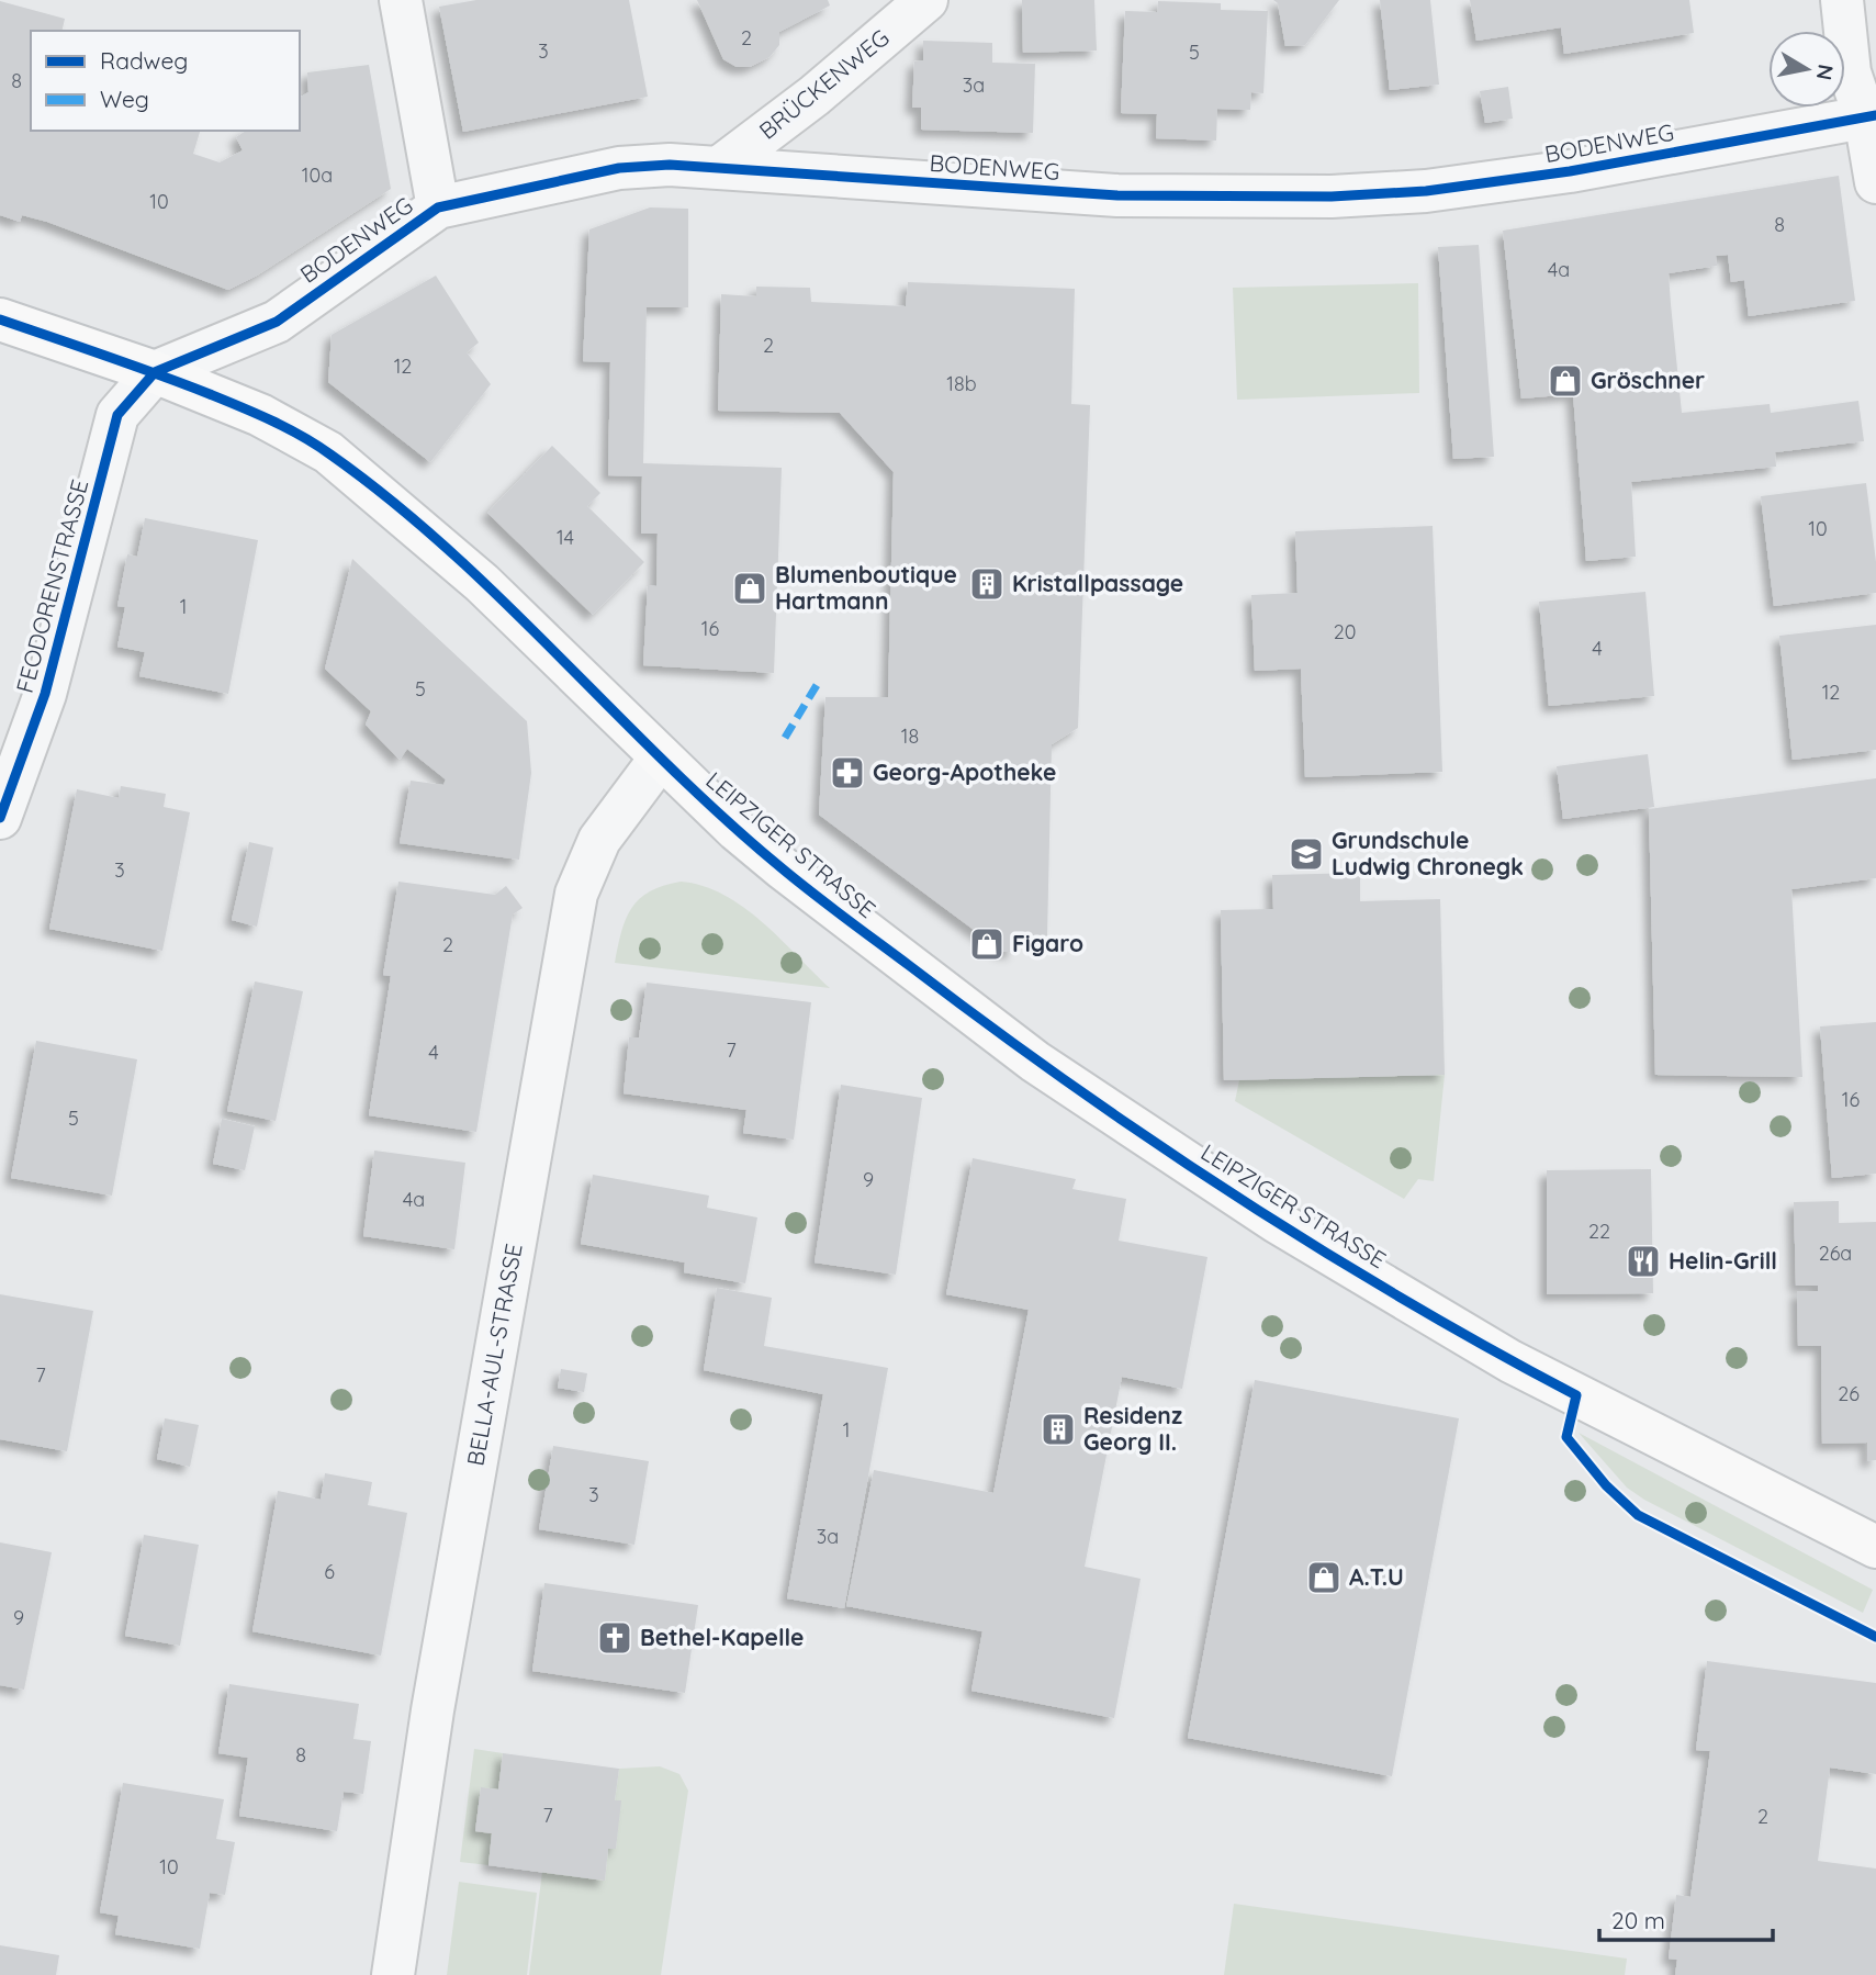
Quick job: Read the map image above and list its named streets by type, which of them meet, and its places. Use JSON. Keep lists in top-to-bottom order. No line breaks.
{"streets":{"main road":["LEIPZIGER STRASSE"],"street":["BRÜCKENWEG","BODENWEG","FEODORENSTRASSE","BELLA-AUL-STRASSE"]},"crossings":[["BRÜCKENWEG","BODENWEG"],["BODENWEG","FEODORENSTRASSE"],["BODENWEG","LEIPZIGER STRASSE"],["FEODORENSTRASSE","LEIPZIGER STRASSE"],["LEIPZIGER STRASSE","BELLA-AUL-STRASSE"]],"places":{"shop":["Gröschner","Blumenboutique Hartmann","Figaro","A.T.U"],"building":["Kristallpassage","Residenz Georg II."],"pharmacy":["Georg-Apotheke"],"school or university":["Grundschule Ludwig Chronegk"],"restaurant":["Helin-Grill"],"church":["Bethel-Kapelle"]},"house_numbers":["2","3","5","8","3a","10a","10","8","4a","2","12","18b","10","14","1","16","20","4","5","12","18","3","2","7","4","16","5","9","4a","22","26a","7","26","1","3","3a","6","9","8","7","2","10"],"legend":["Radweg","Weg"],"scale_bar":"20 m","north":"right"}
